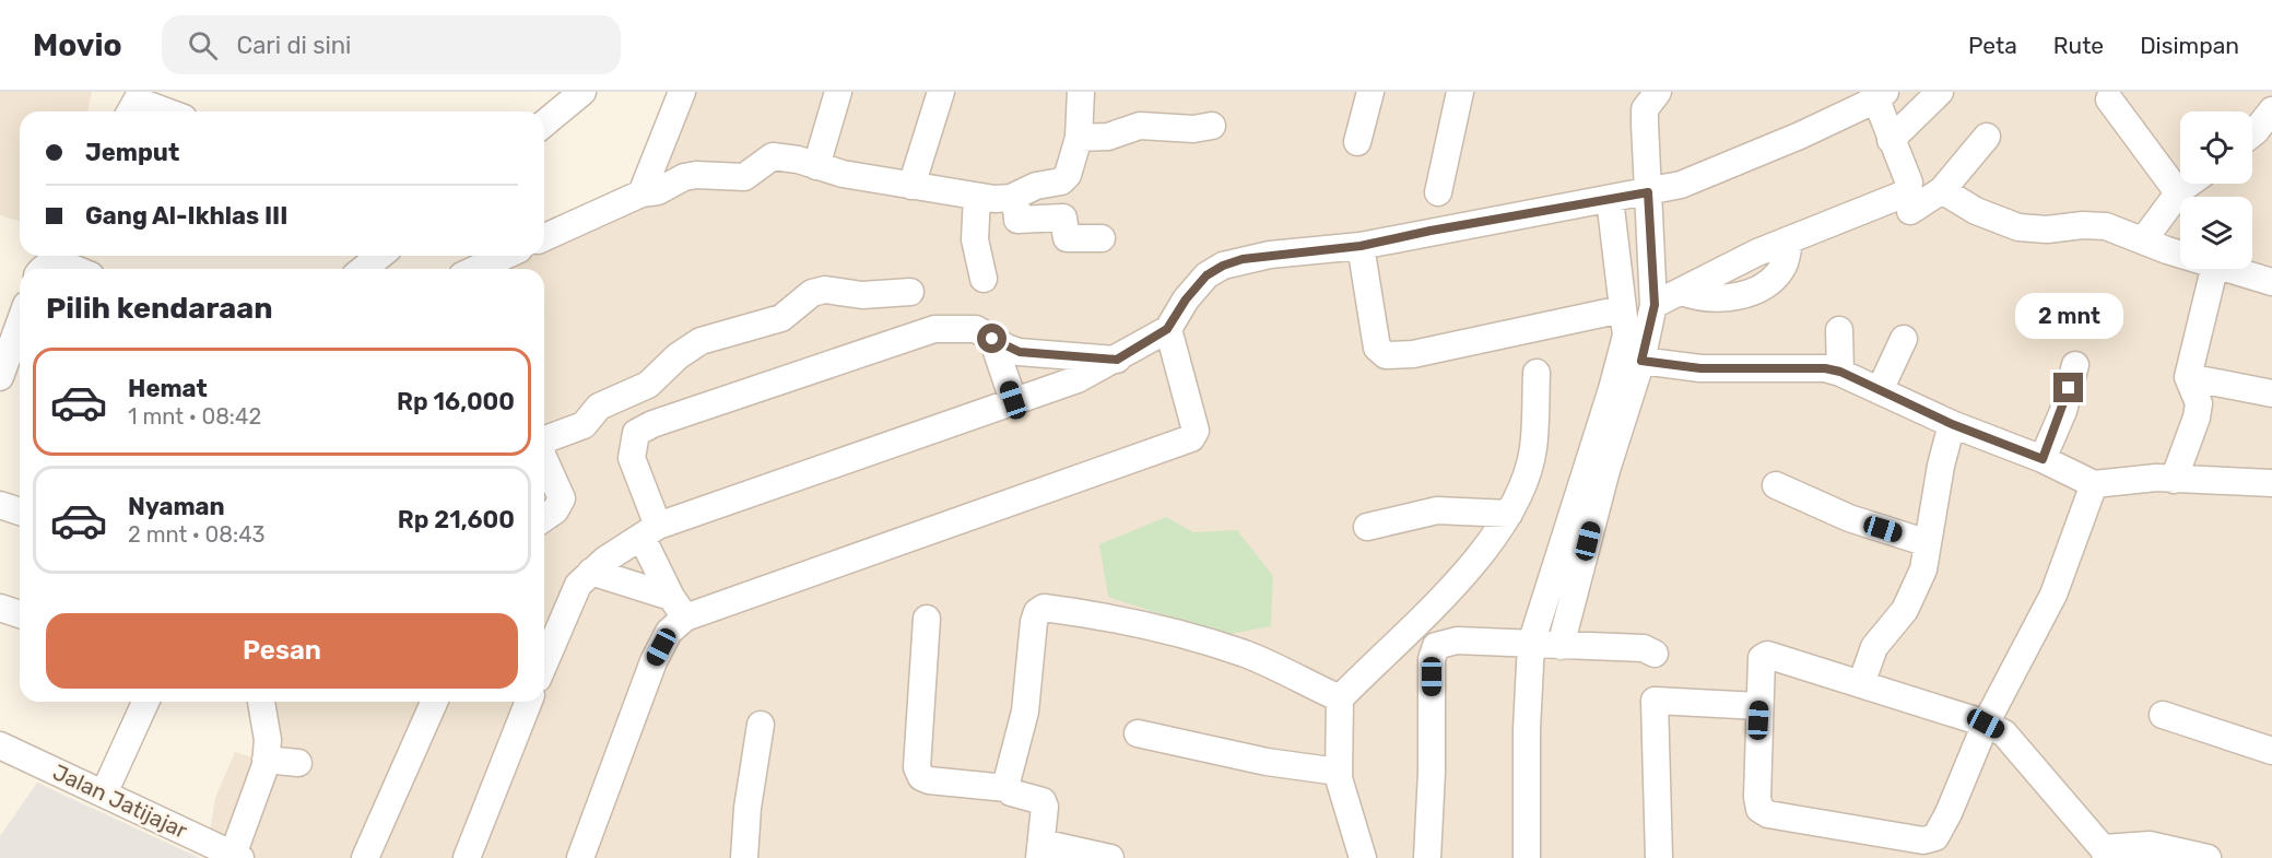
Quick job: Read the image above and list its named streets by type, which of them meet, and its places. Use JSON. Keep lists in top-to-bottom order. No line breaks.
{"streets":{"street":["Jalan Jatijajar"]},"page":{"header":"Movio","search":"Cari di sini","nav":["Peta","Rute","Disimpan"],"banner":["Jemput","Gang Al-Ikhlas III"],"heading":"Pilih kendaraan","bubble":"2 mnt","list":[{"name":"Hemat","note":"1 mnt · 08:42","value":"Rp 16,000"},{"name":"Nyaman","note":"2 mnt · 08:43","value":"Rp 21,600"}],"buttons":"Pesan"}}
